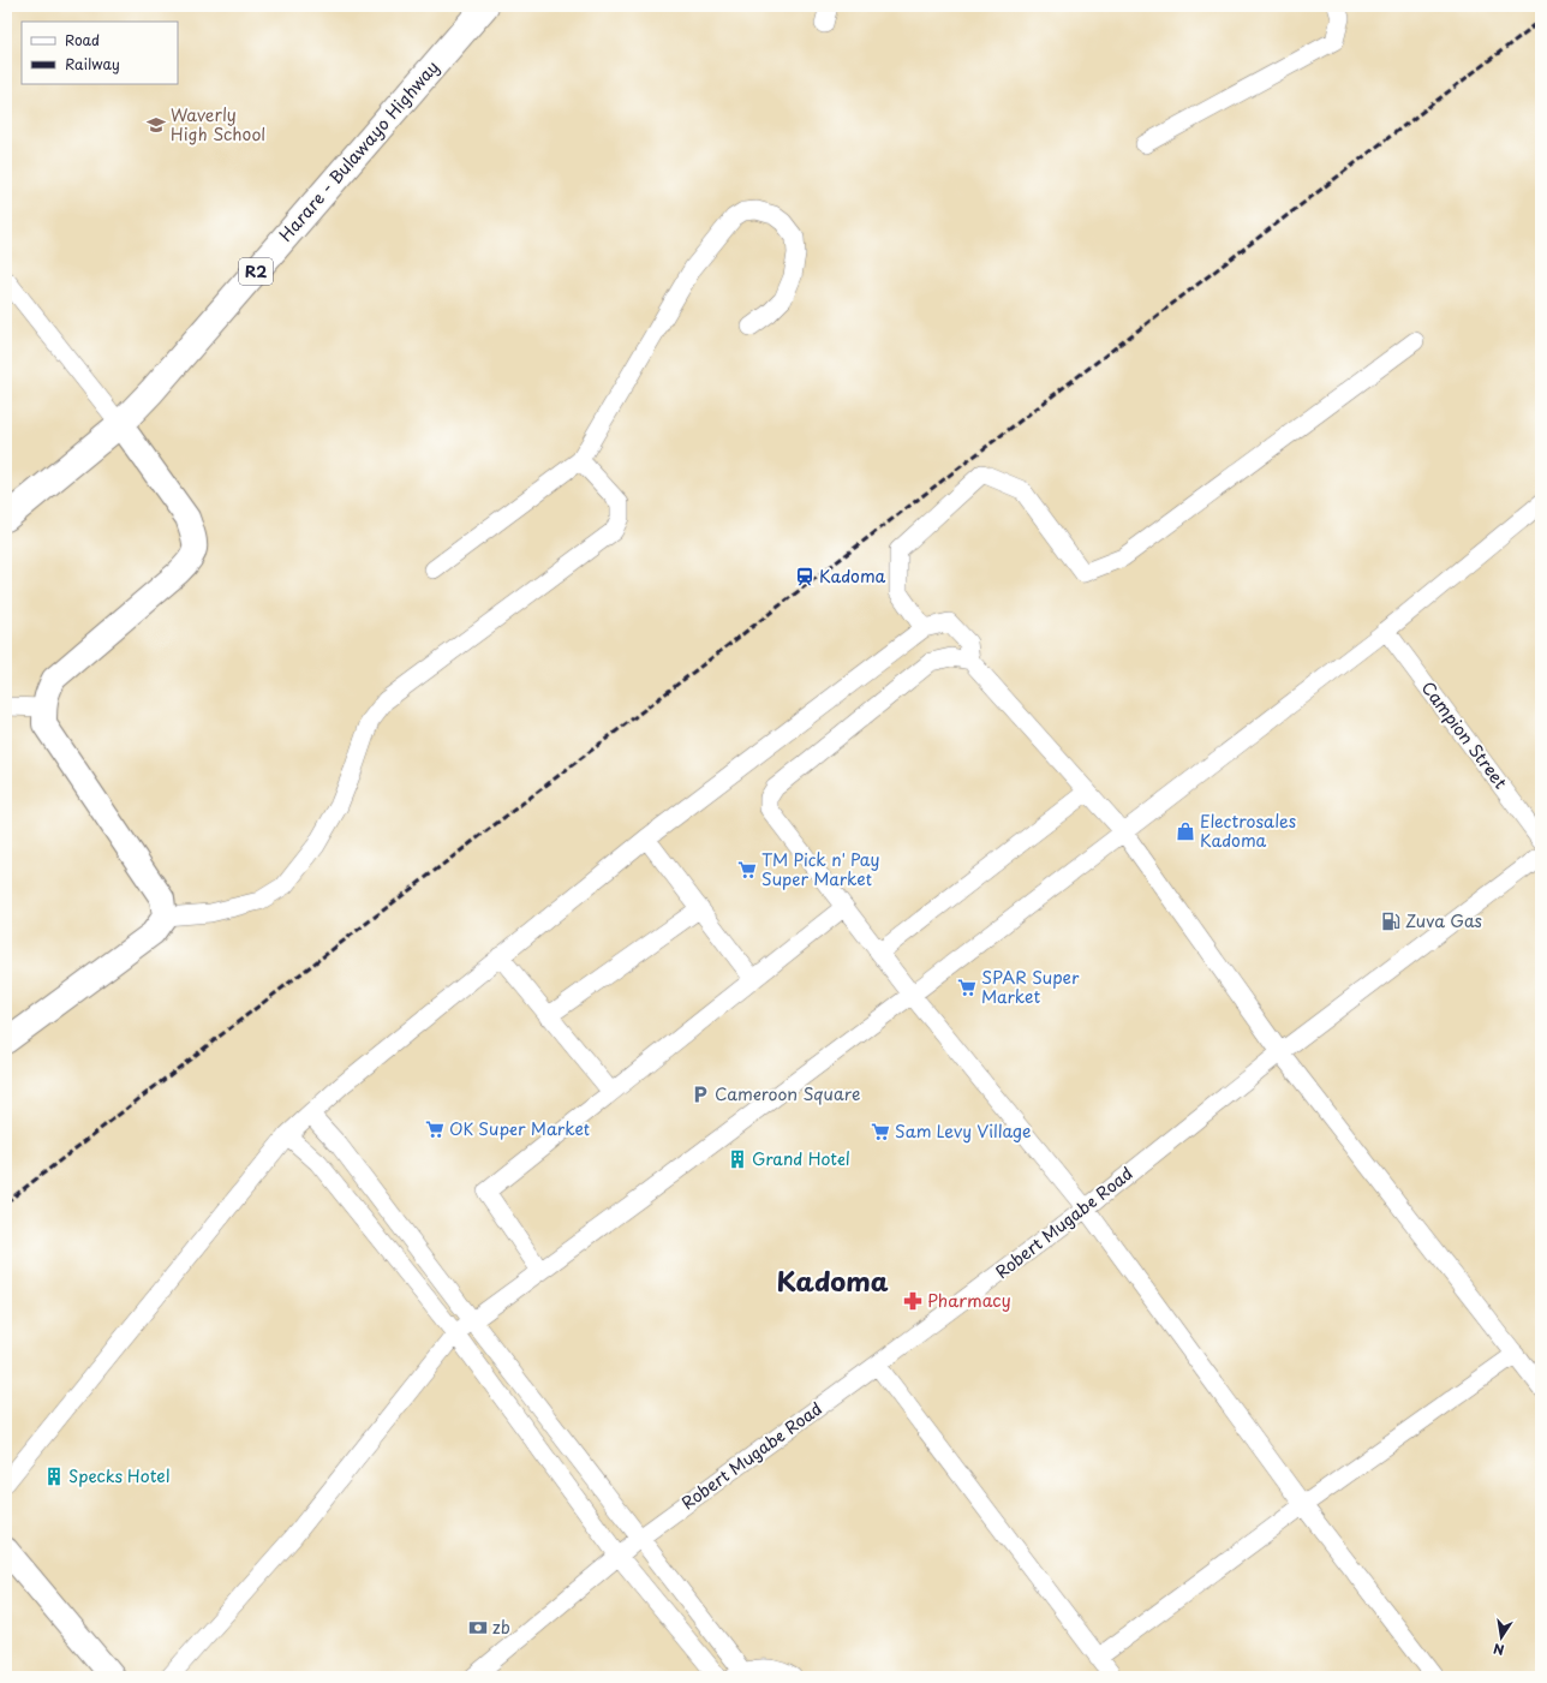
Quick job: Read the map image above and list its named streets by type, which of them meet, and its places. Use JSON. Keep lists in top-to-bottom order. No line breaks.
{"streets":{"highway":["Harare - Bulawayo Highway","R2"],"street":["Campion Street","Robert Mugabe Road"]},"districts":["Kadoma"],"places":{"school or university":["Waverly High School"],"station":["Kadoma"],"shop":["Electrosales Kadoma"],"supermarket":["TM Pick n' Pay Super Market","SPAR Super Market","OK Super Market","Sam Levy Village"],"fuel station":["Zuva Gas"],"parking":["Cameroon Square"],"building":["Grand Hotel","Specks Hotel"],"pharmacy":["Pharmacy"],"bank":["zb"]},"legend":["Road","Railway"],"north":"bottom"}
